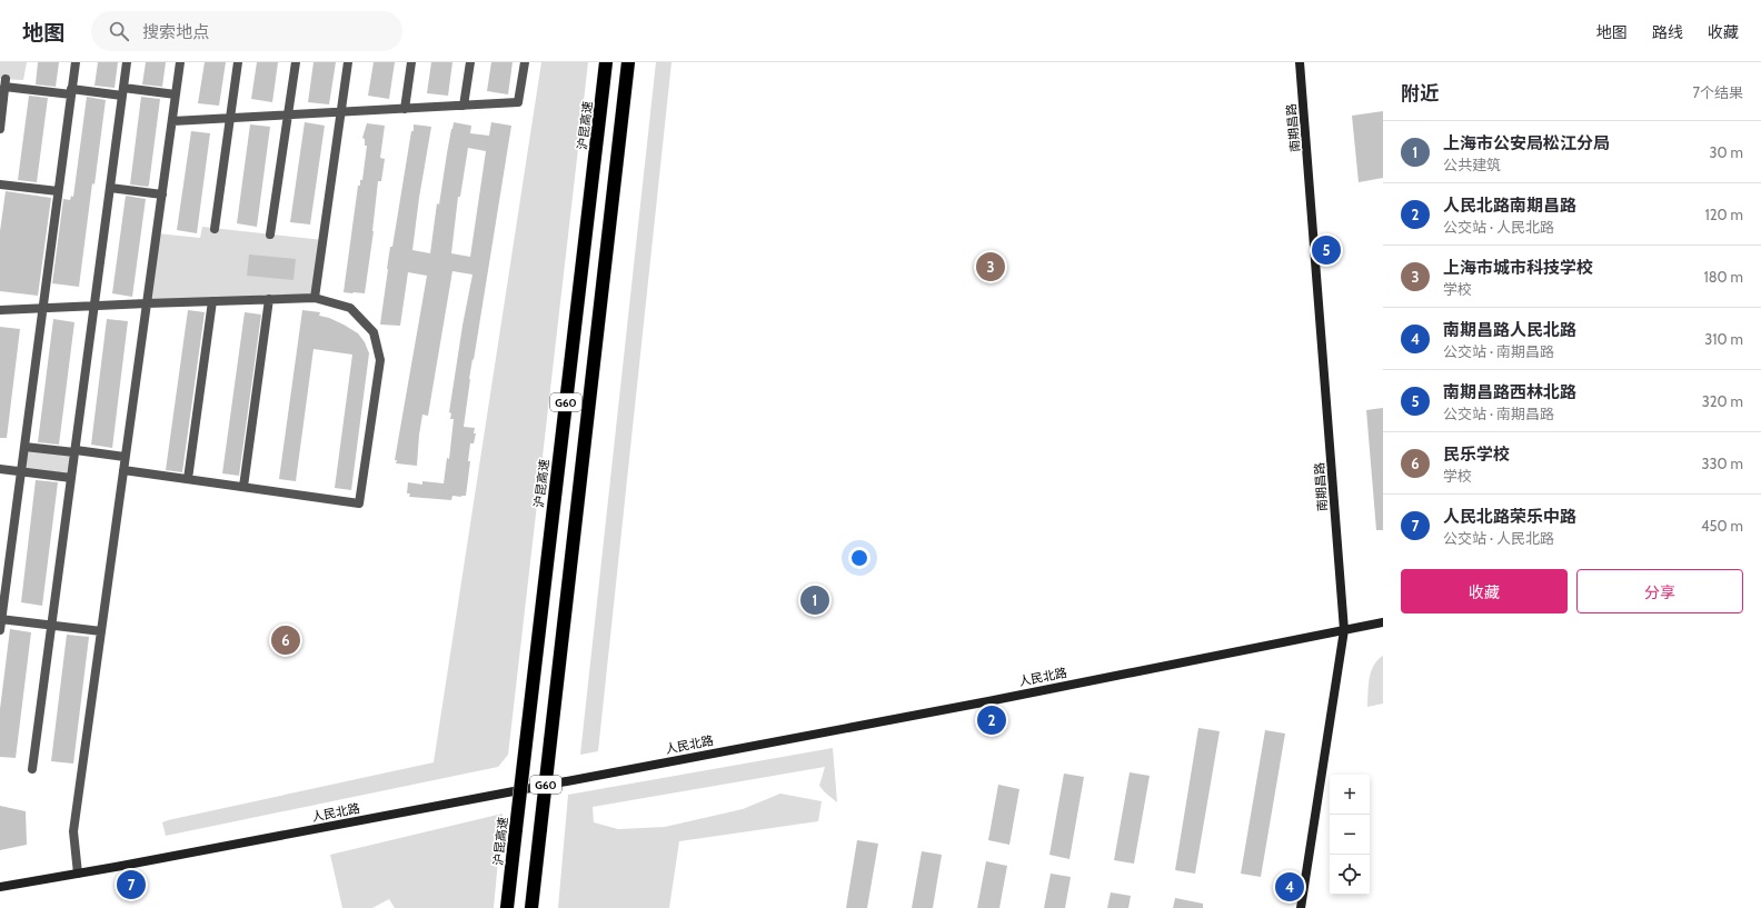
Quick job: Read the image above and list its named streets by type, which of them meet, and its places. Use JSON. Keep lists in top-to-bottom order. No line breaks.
{"streets":{"highway":["沪昆高速","G60"],"main road":["南期昌路","人民北路"]},"crossings":[["南期昌路","人民北路"]],"page":{"header":"地图","search":"搜索地点","nav":["地图","路线","收藏"],"heading":["附近","7个结果"],"list":[{"mark":"1","name":"上海市公安局松江分局","note":"公共建筑","value":"30 m"},{"mark":"2","name":"人民北路南期昌路","note":"公交站 · 人民北路","value":"120 m"},{"mark":"3","name":"上海市城市科技学校","note":"学校","value":"180 m"},{"mark":"4","name":"南期昌路人民北路","note":"公交站 · 南期昌路","value":"310 m"},{"mark":"5","name":"南期昌路西林北路","note":"公交站 · 南期昌路","value":"320 m"},{"mark":"6","name":"民乐学校","note":"学校","value":"330 m"},{"mark":"7","name":"人民北路荣乐中路","note":"公交站 · 人民北路","value":"450 m"}],"pins":["5","3","1","6","2","7","4"],"buttons":["收藏","分享"],"map_buttons":["+","−"]}}
